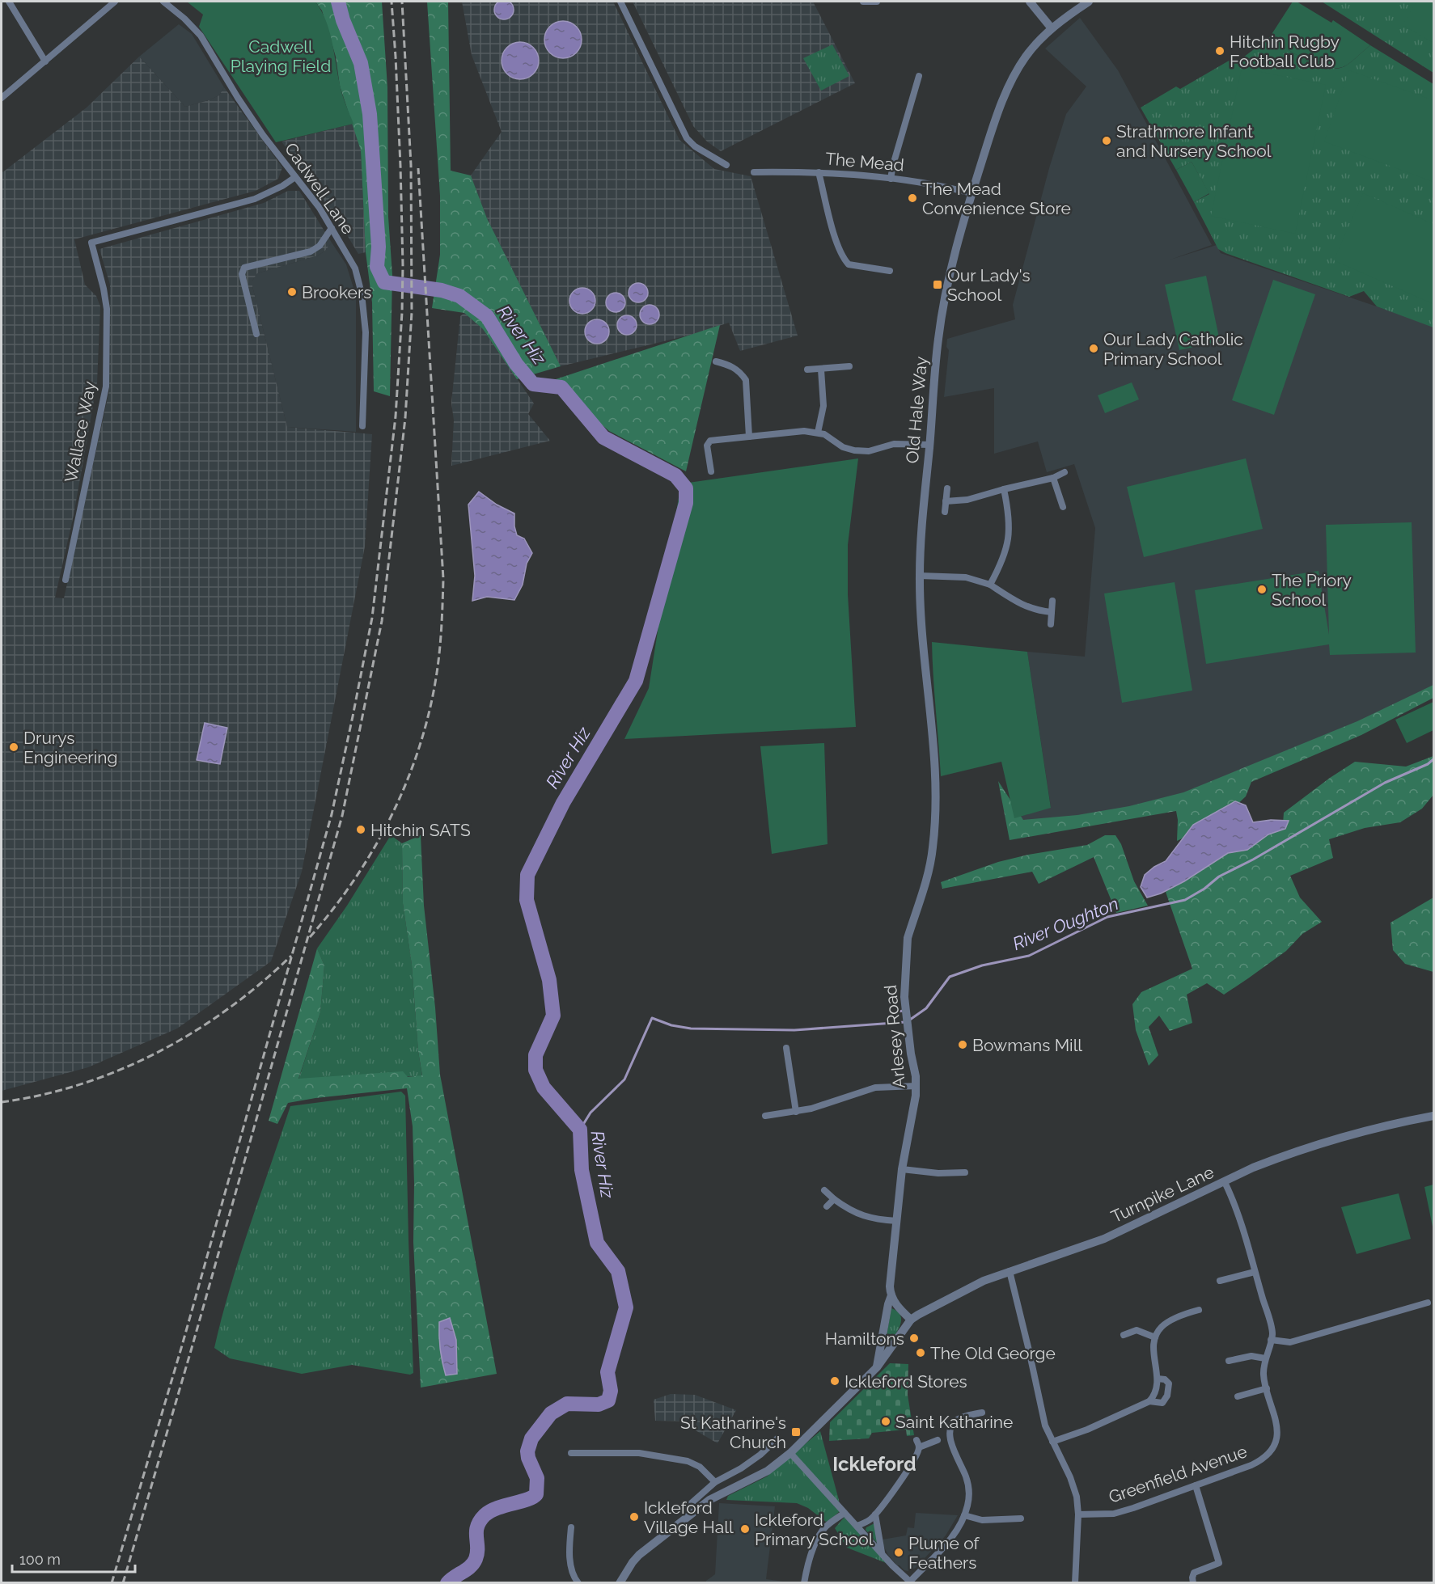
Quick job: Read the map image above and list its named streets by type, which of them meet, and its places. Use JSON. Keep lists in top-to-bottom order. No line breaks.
{"streets":{"street":["The Mead","Cadwell Lane","Old Hale Way","Wallace Way","Arlesey Road","Turnpike Lane","Greenfield Avenue"]},"crossings":[["The Mead","Old Hale Way"],["Cadwell Lane","Wallace Way"],["Old Hale Way","Arlesey Road"],["Turnpike Lane","Greenfield Avenue"]],"districts":["Ickleford"],"water":["River Hiz","River Oughton"],"parks":["Cadwell Playing Field"],"places":{"other":["Hitchin Rugby Football Club","Strathmore Infant and Nursery School","The Mead Convenience Store","Brookers","Our Lady Catholic Primary School","The Priory School","Drurys Engineering","Hitchin SATS","Bowmans Mill","Hamiltons","The Old George","Ickleford Stores","Saint Katharine","Ickleford Village Hall","Ickleford Primary School","Plume of Feathers"],"transit":["Our Lady's School","St Katharine's Church"]},"scale_bar":"100 m"}
